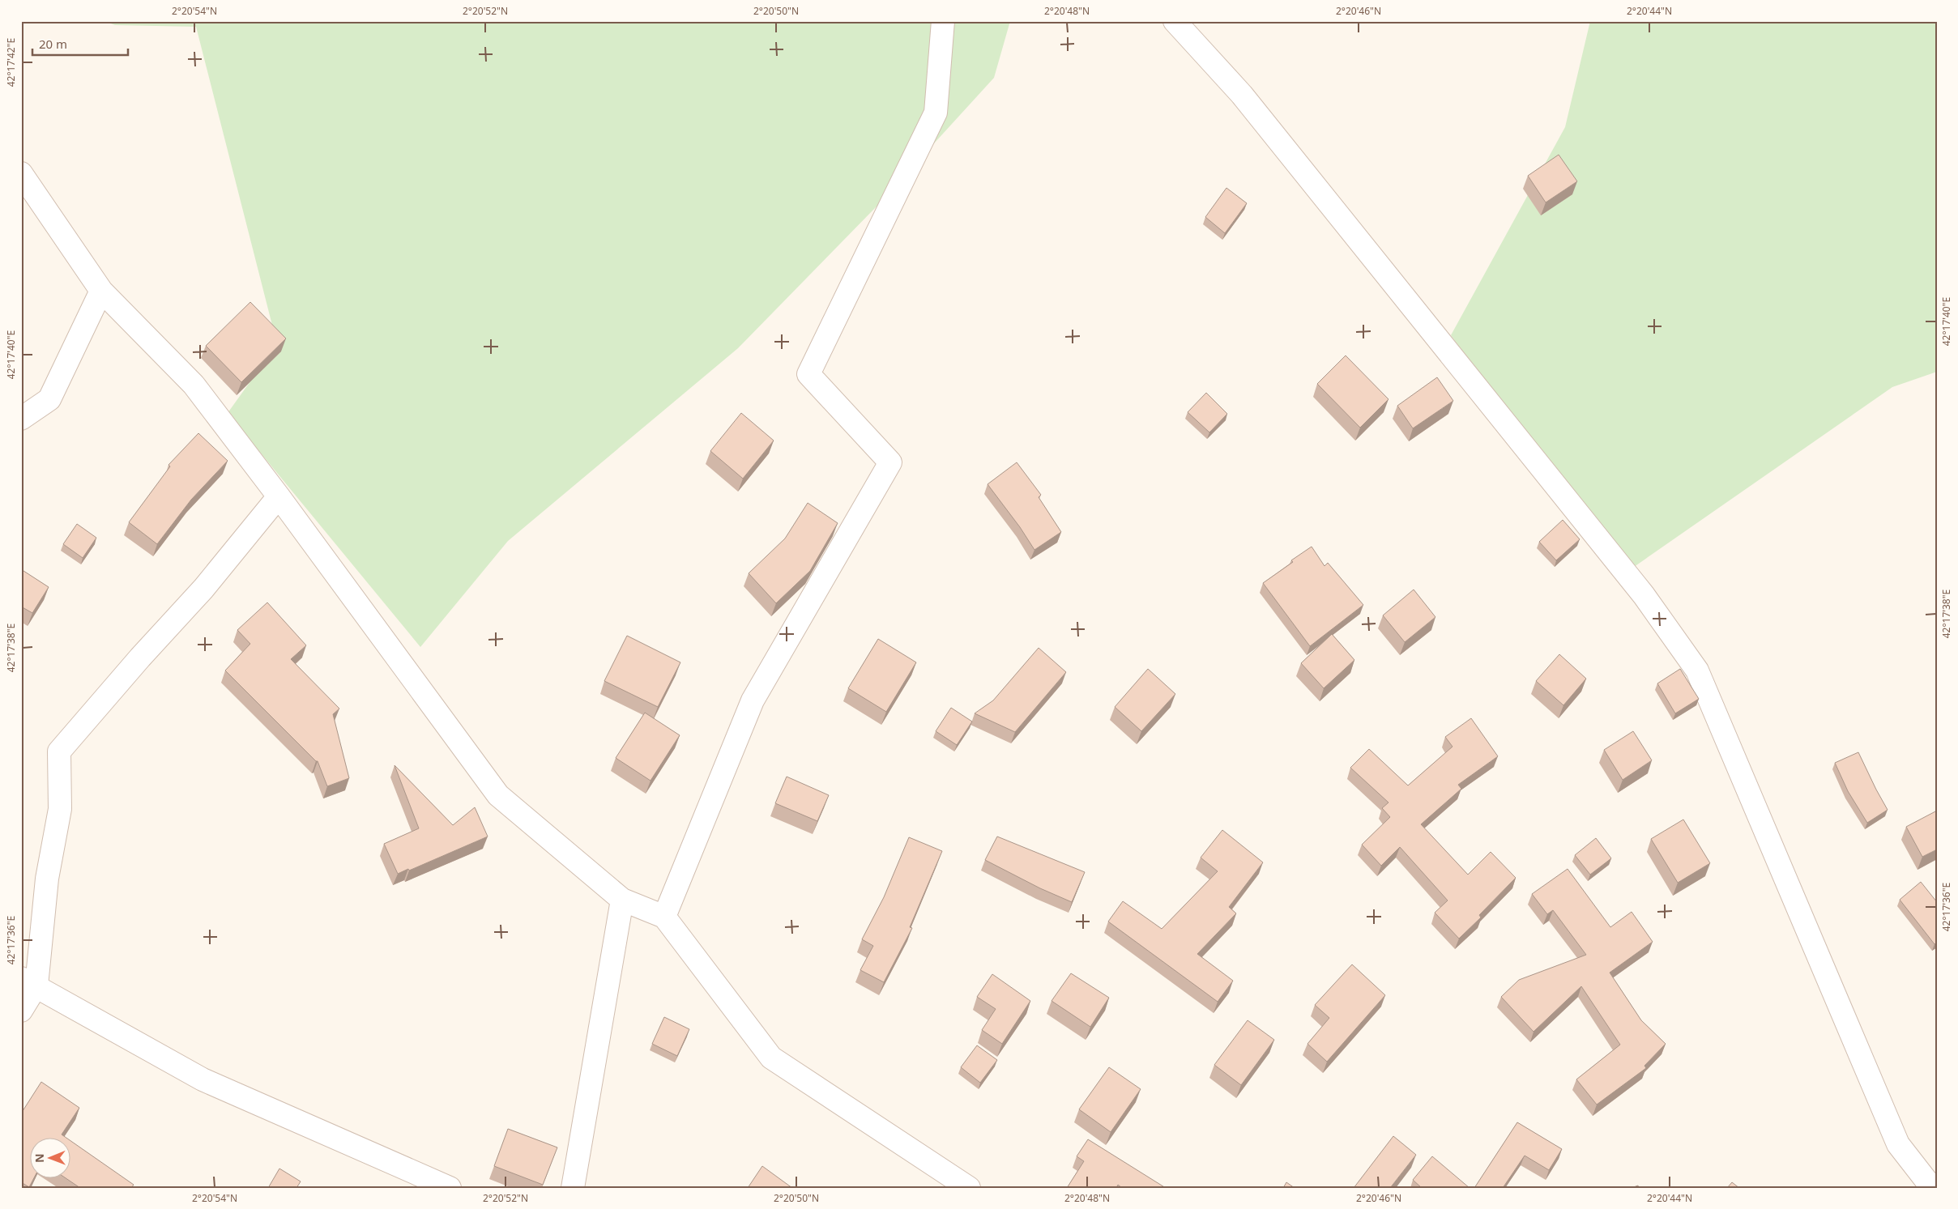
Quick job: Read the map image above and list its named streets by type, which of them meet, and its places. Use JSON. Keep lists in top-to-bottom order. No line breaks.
{"scale_bar":"20 m","north":"left","coordinates":["2°20'54\"N","2°20'52\"N","2°20'50\"N","2°20'48\"N","2°20'46\"N","2°20'44\"N","42°17'42\"E","42°17'40\"E","42°17'38\"E","42°17'36\"E"]}
